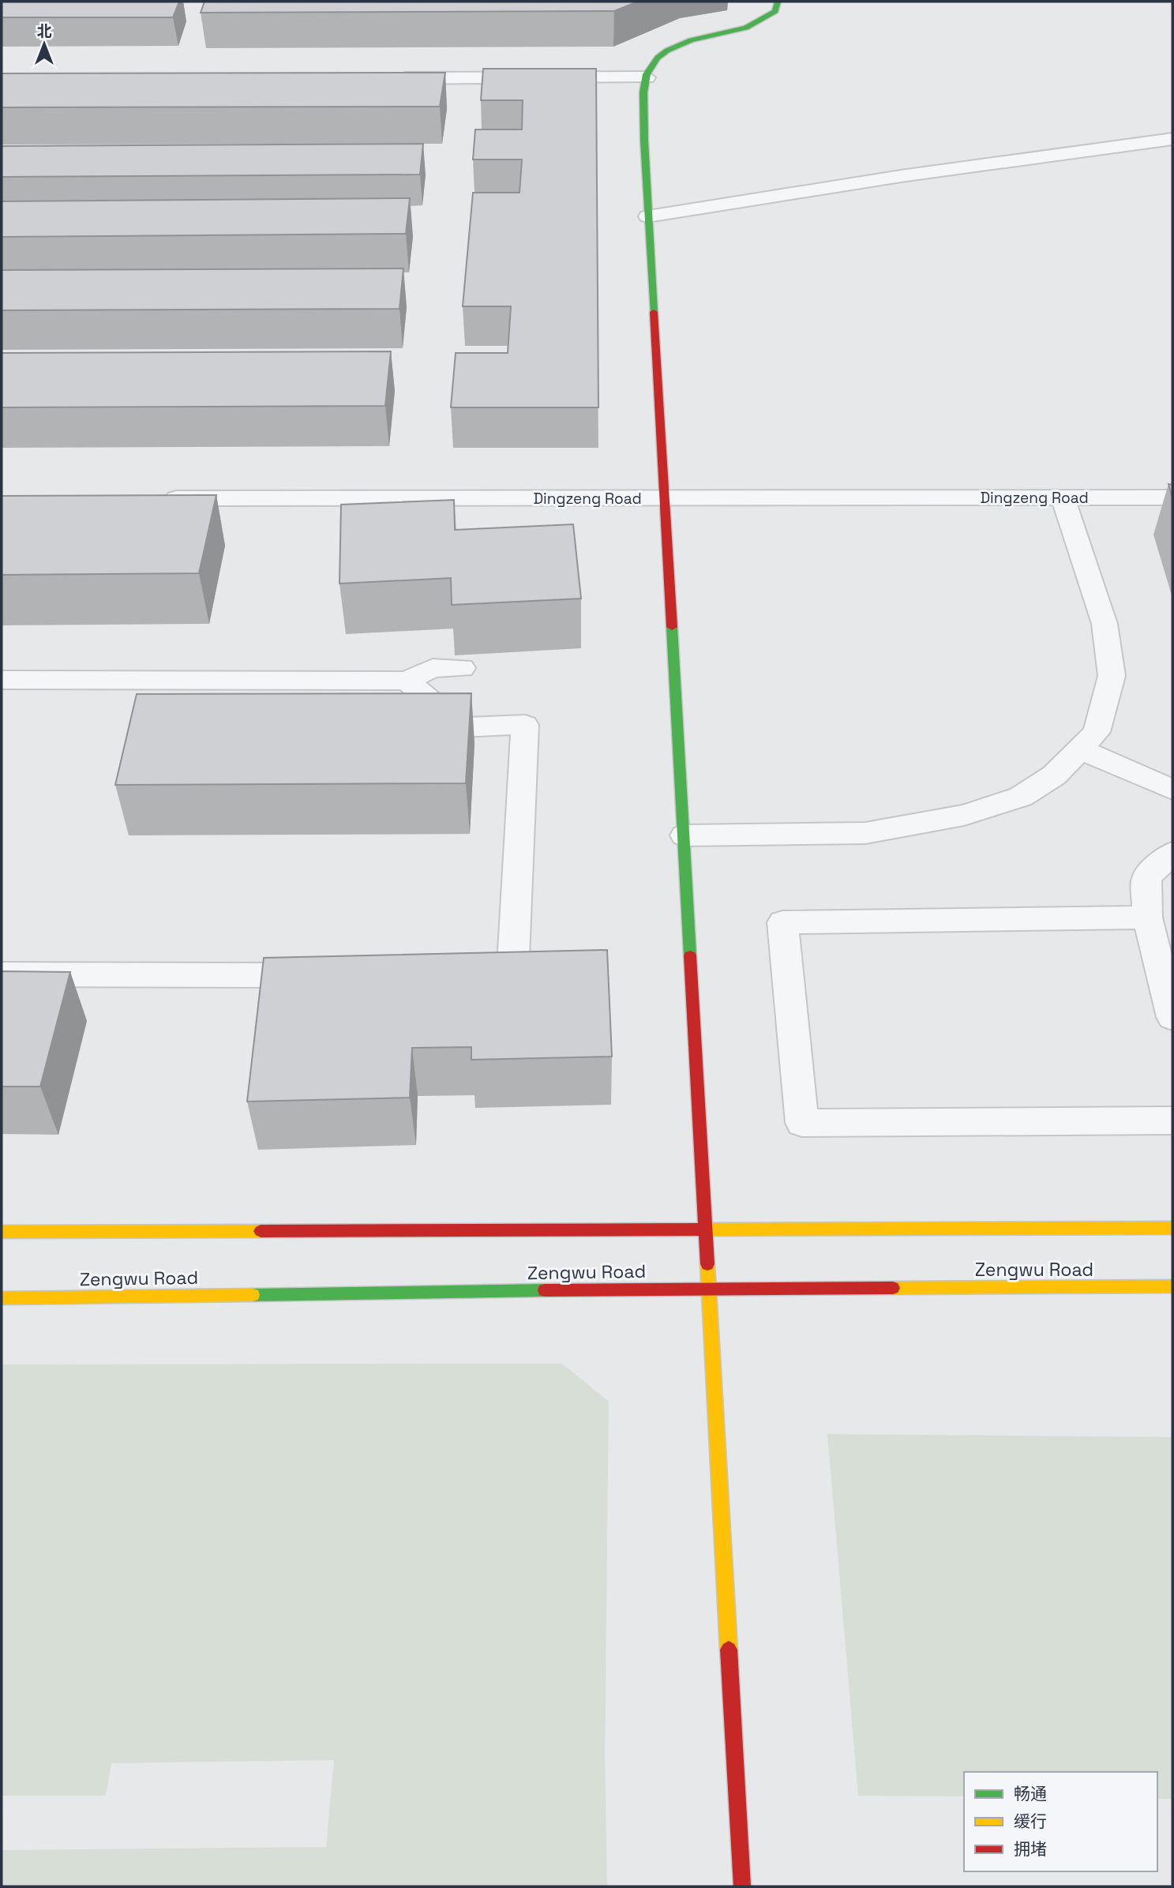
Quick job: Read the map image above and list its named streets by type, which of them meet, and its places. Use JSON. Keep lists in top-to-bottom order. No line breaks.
{"streets":{"street":["Dingzeng Road","Zengwu Road"]},"legend":["畅通","缓行","拥堵"],"north":"top"}
